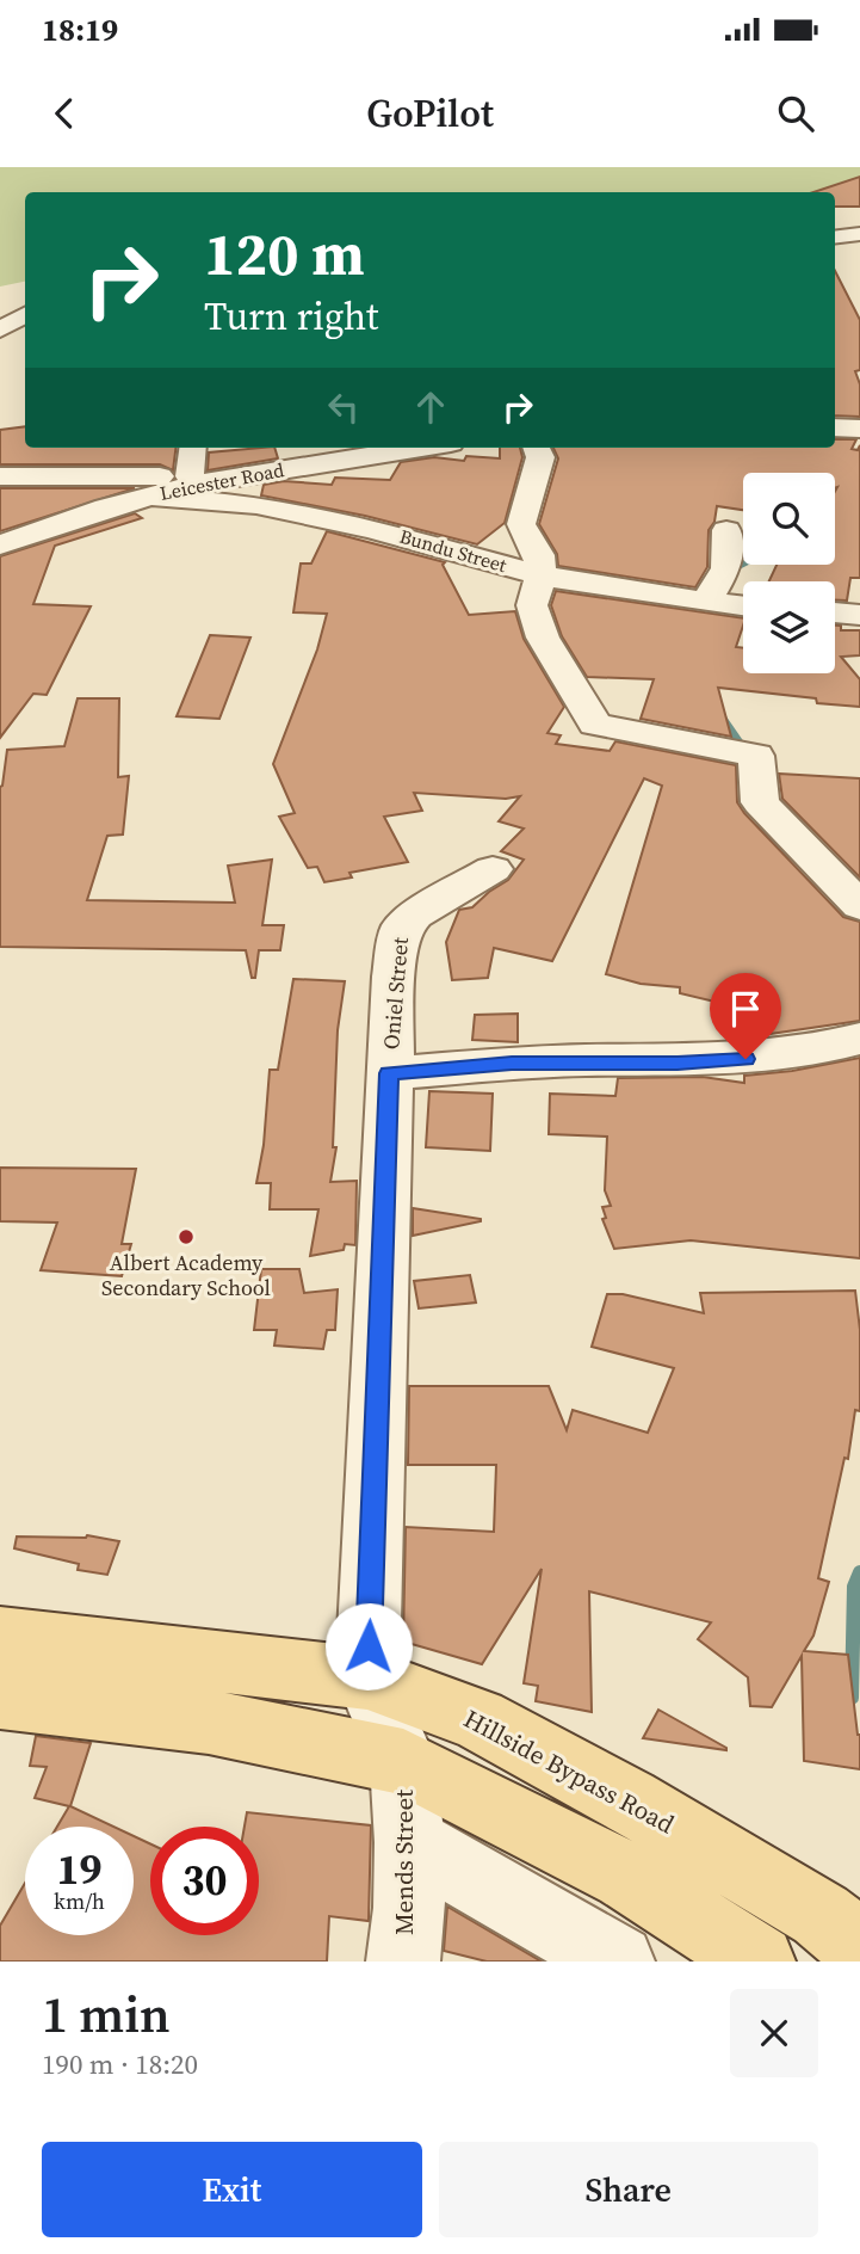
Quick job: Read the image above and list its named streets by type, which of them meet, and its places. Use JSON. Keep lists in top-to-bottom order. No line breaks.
{"streets":{"main road":["Hillside Bypass Road"],"street":["Leicester Road","Bundu Street","Oniel Street","Mends Street"]},"crossings":[["Leicester Road","Bundu Street"],["Oniel Street","Hillside Bypass Road"],["Oniel Street","Mends Street"]],"places":["Albert Academy Secondary School"],"page":{"status":"18:19","header":"GoPilot","turn":["120 m","Turn right"],"speed":"19 km/h","limit":"30","heading":["1 min","190 m · 18:20"],"buttons":["Exit","Share"]}}
